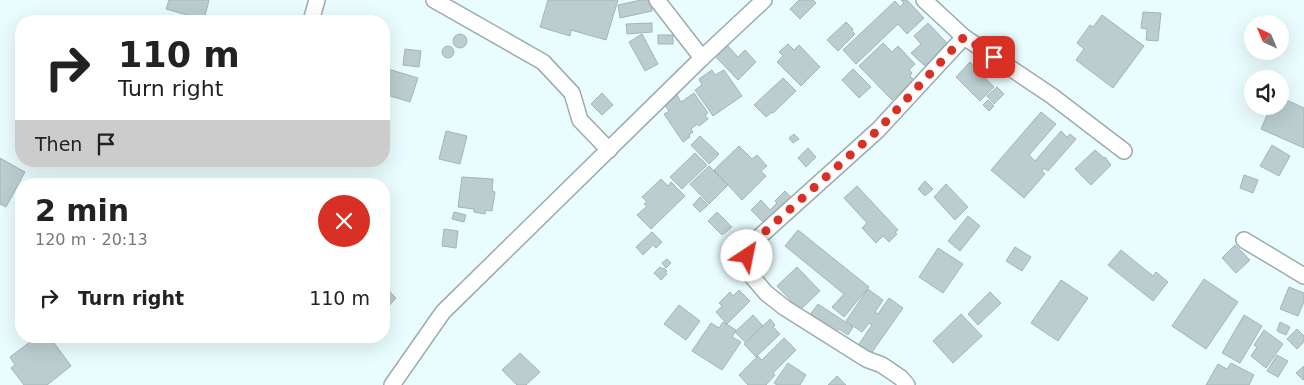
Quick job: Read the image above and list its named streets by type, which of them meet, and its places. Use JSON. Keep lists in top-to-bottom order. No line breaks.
{"north":"top left","page":{"turn":["110 m","Turn right"],"then":"Then","heading":["2 min","120 m · 20:13"],"list":[{"name":"Turn right","value":"110 m"}]}}
